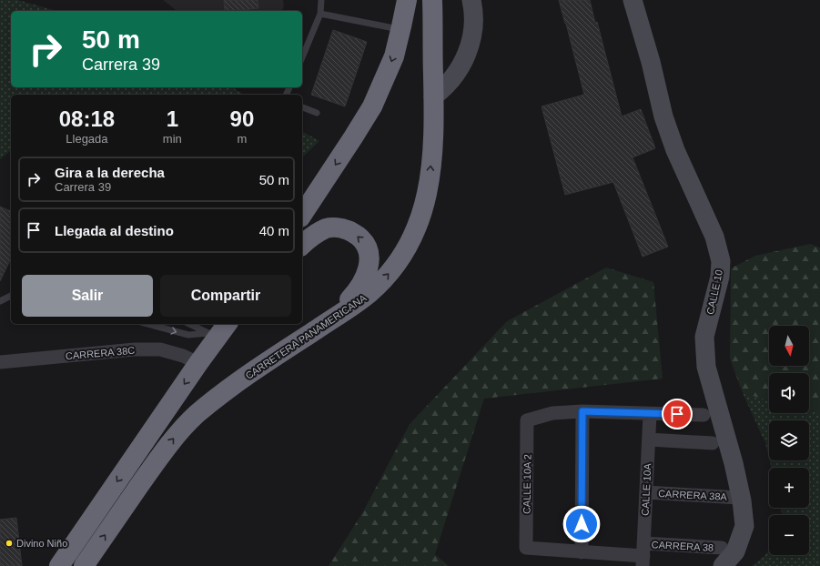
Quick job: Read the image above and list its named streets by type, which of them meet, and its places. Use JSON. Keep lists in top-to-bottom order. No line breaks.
{"streets":{"highway":["CARRETERA PANAMERICANA"],"street":["CALLE 10","CARRERA 38C","CALLE 10A 2","CALLE 10A","CARRERA 38A","CARRERA 38"]},"crossings":[["CALLE 10","CARRERA 38"],["CALLE 10A 2","CARRERA 38"],["CALLE 10A","CARRERA 38A"],["CALLE 10A","CARRERA 38"]],"places":["Divino Niño"],"north":"bottom","page":{"turn":["50 m","Carrera 39"],"eta":["08:18","Llegada","1","min","90","m"],"list":[{"name":"Gira a la derecha","note":"Carrera 39","value":"50 m"},{"name":"Llegada al destino","value":"40 m"}],"buttons":["Salir","Compartir"],"map_buttons":["+","−"]}}
